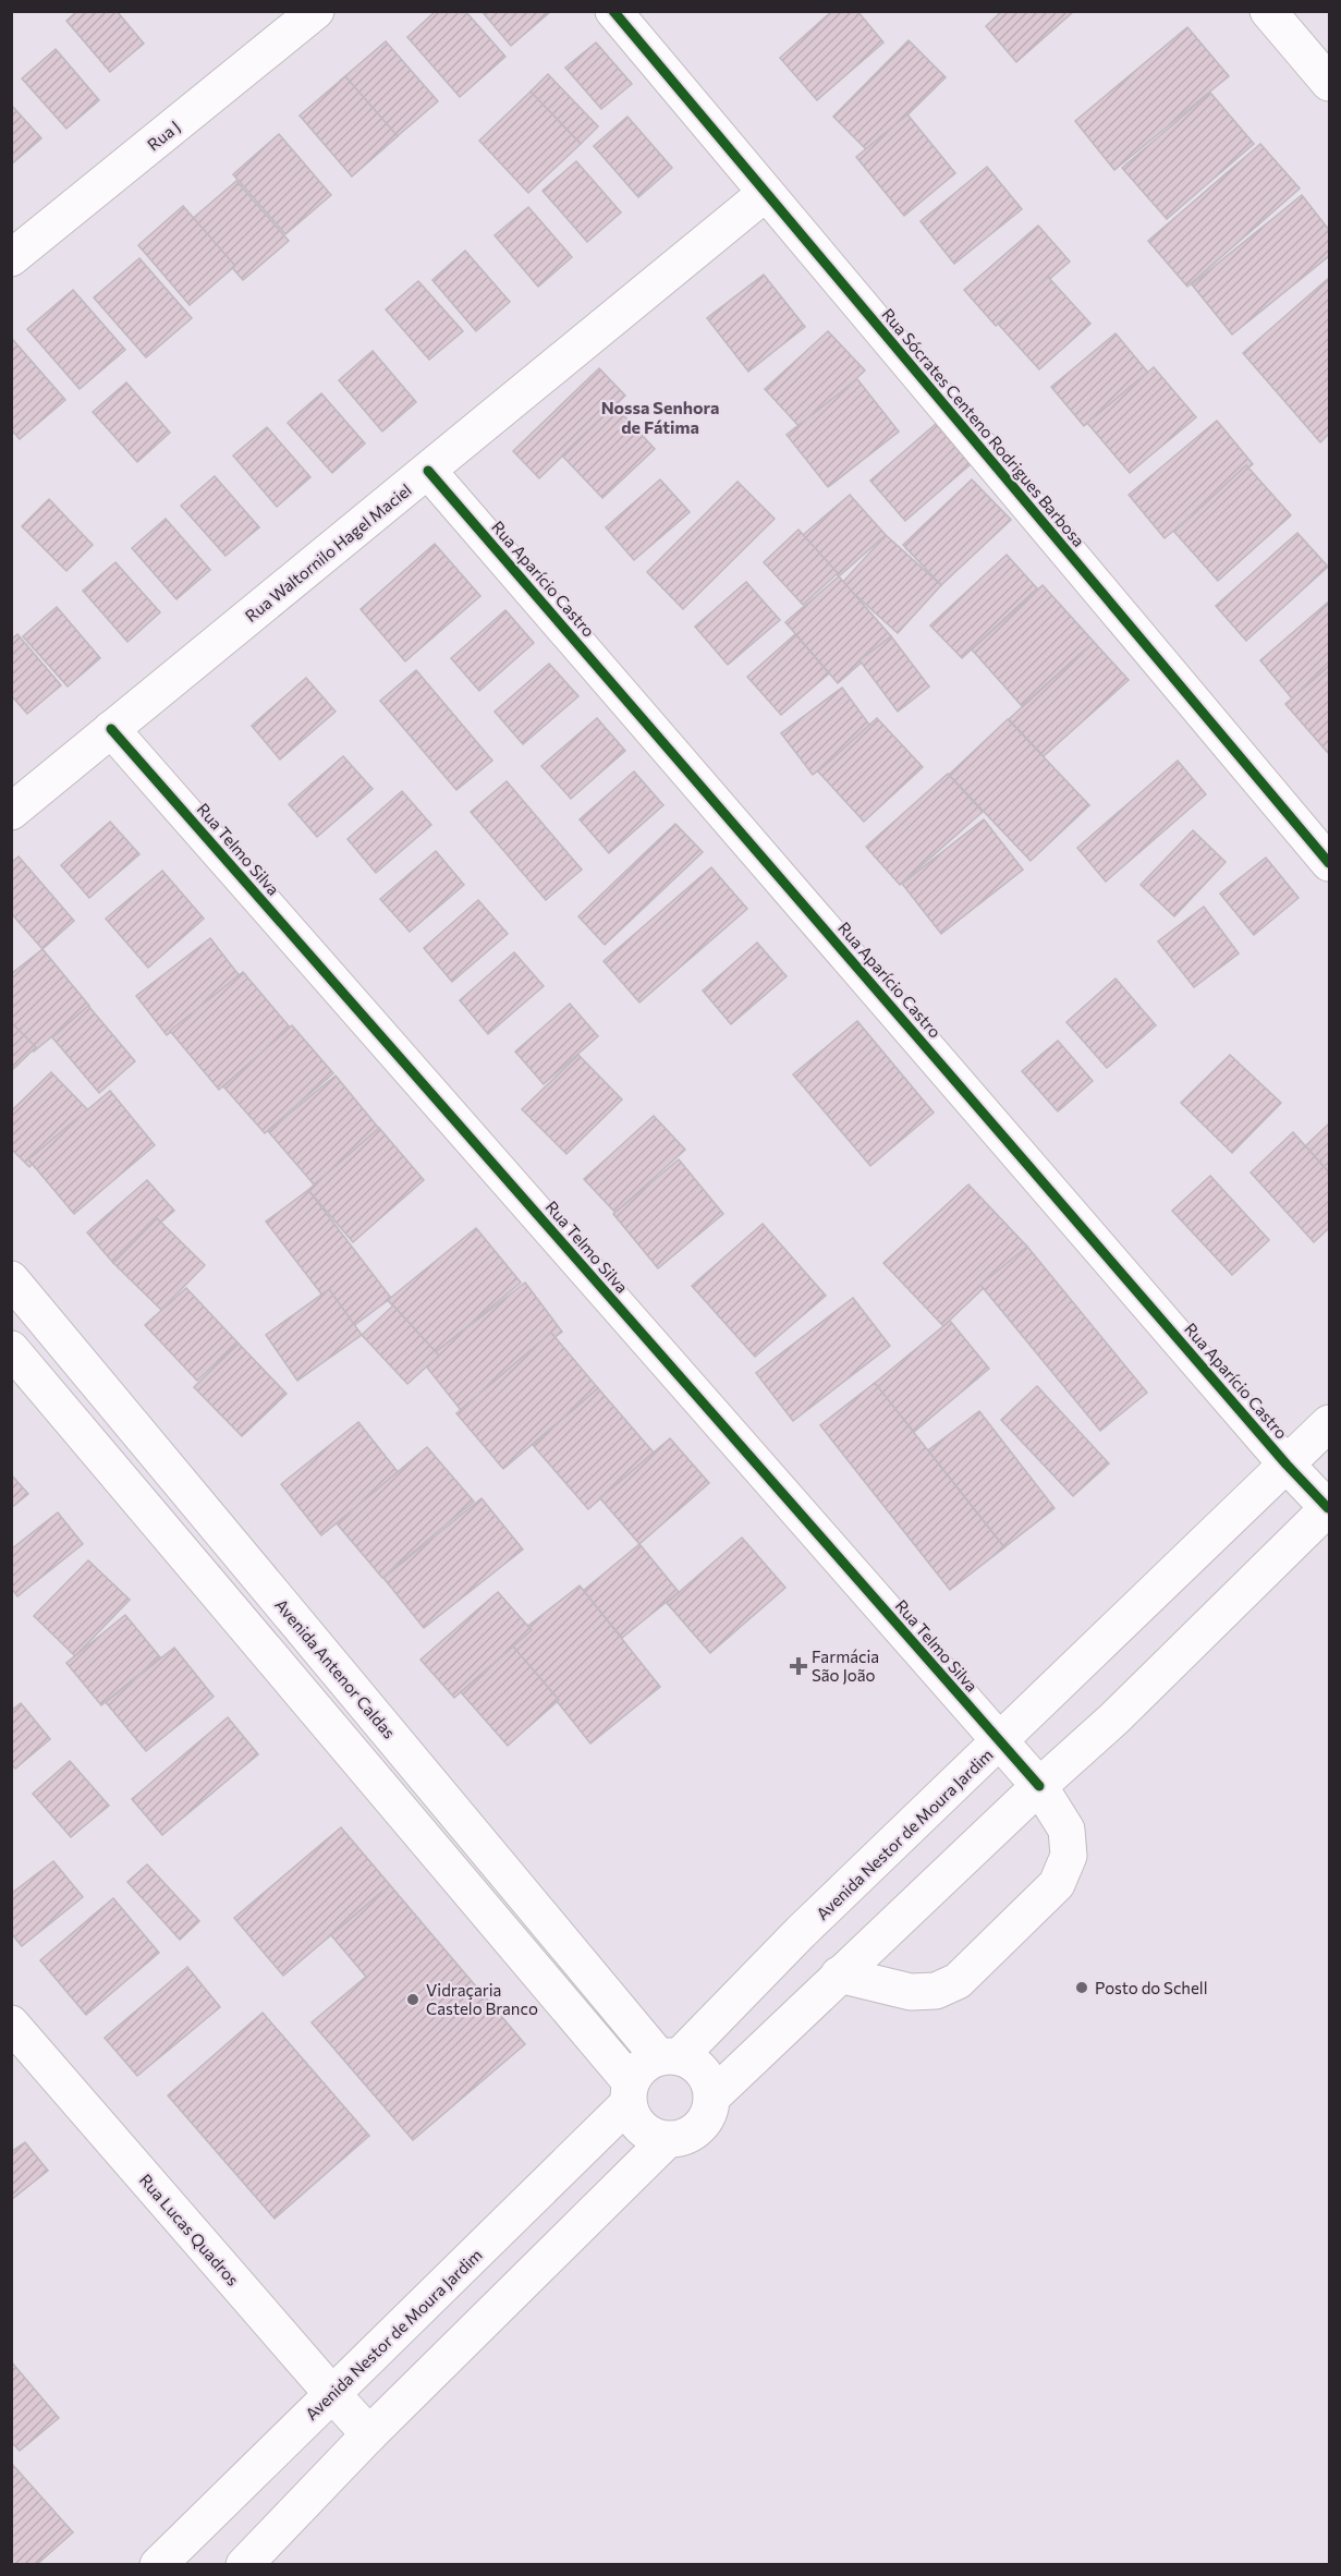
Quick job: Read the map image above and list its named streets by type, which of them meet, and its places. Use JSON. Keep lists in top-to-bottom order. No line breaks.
{"streets":{"street":["Rua J","Rua Sócrates Centeno Rodrigues Barbosa","Rua Waltornilo Hagel Maciel","Rua Aparício Castro","Rua Telmo Silva","Avenida Antenor Caldas","Avenida Nestor de Moura Jardim","Rua Lucas Quadros"]},"crossings":[["Rua Sócrates Centeno Rodrigues Barbosa","Rua Waltornilo Hagel Maciel"],["Rua Waltornilo Hagel Maciel","Rua Aparício Castro"],["Rua Waltornilo Hagel Maciel","Rua Telmo Silva"],["Rua Aparício Castro","Avenida Nestor de Moura Jardim"],["Rua Telmo Silva","Avenida Nestor de Moura Jardim"],["Avenida Antenor Caldas","Avenida Nestor de Moura Jardim"],["Avenida Nestor de Moura Jardim","Rua Lucas Quadros"]],"districts":["Nossa Senhora de Fátima"],"places":{"health":["Farmácia São João"],"other":["Posto do Schell","Vidraçaria Castelo Branco"]}}
